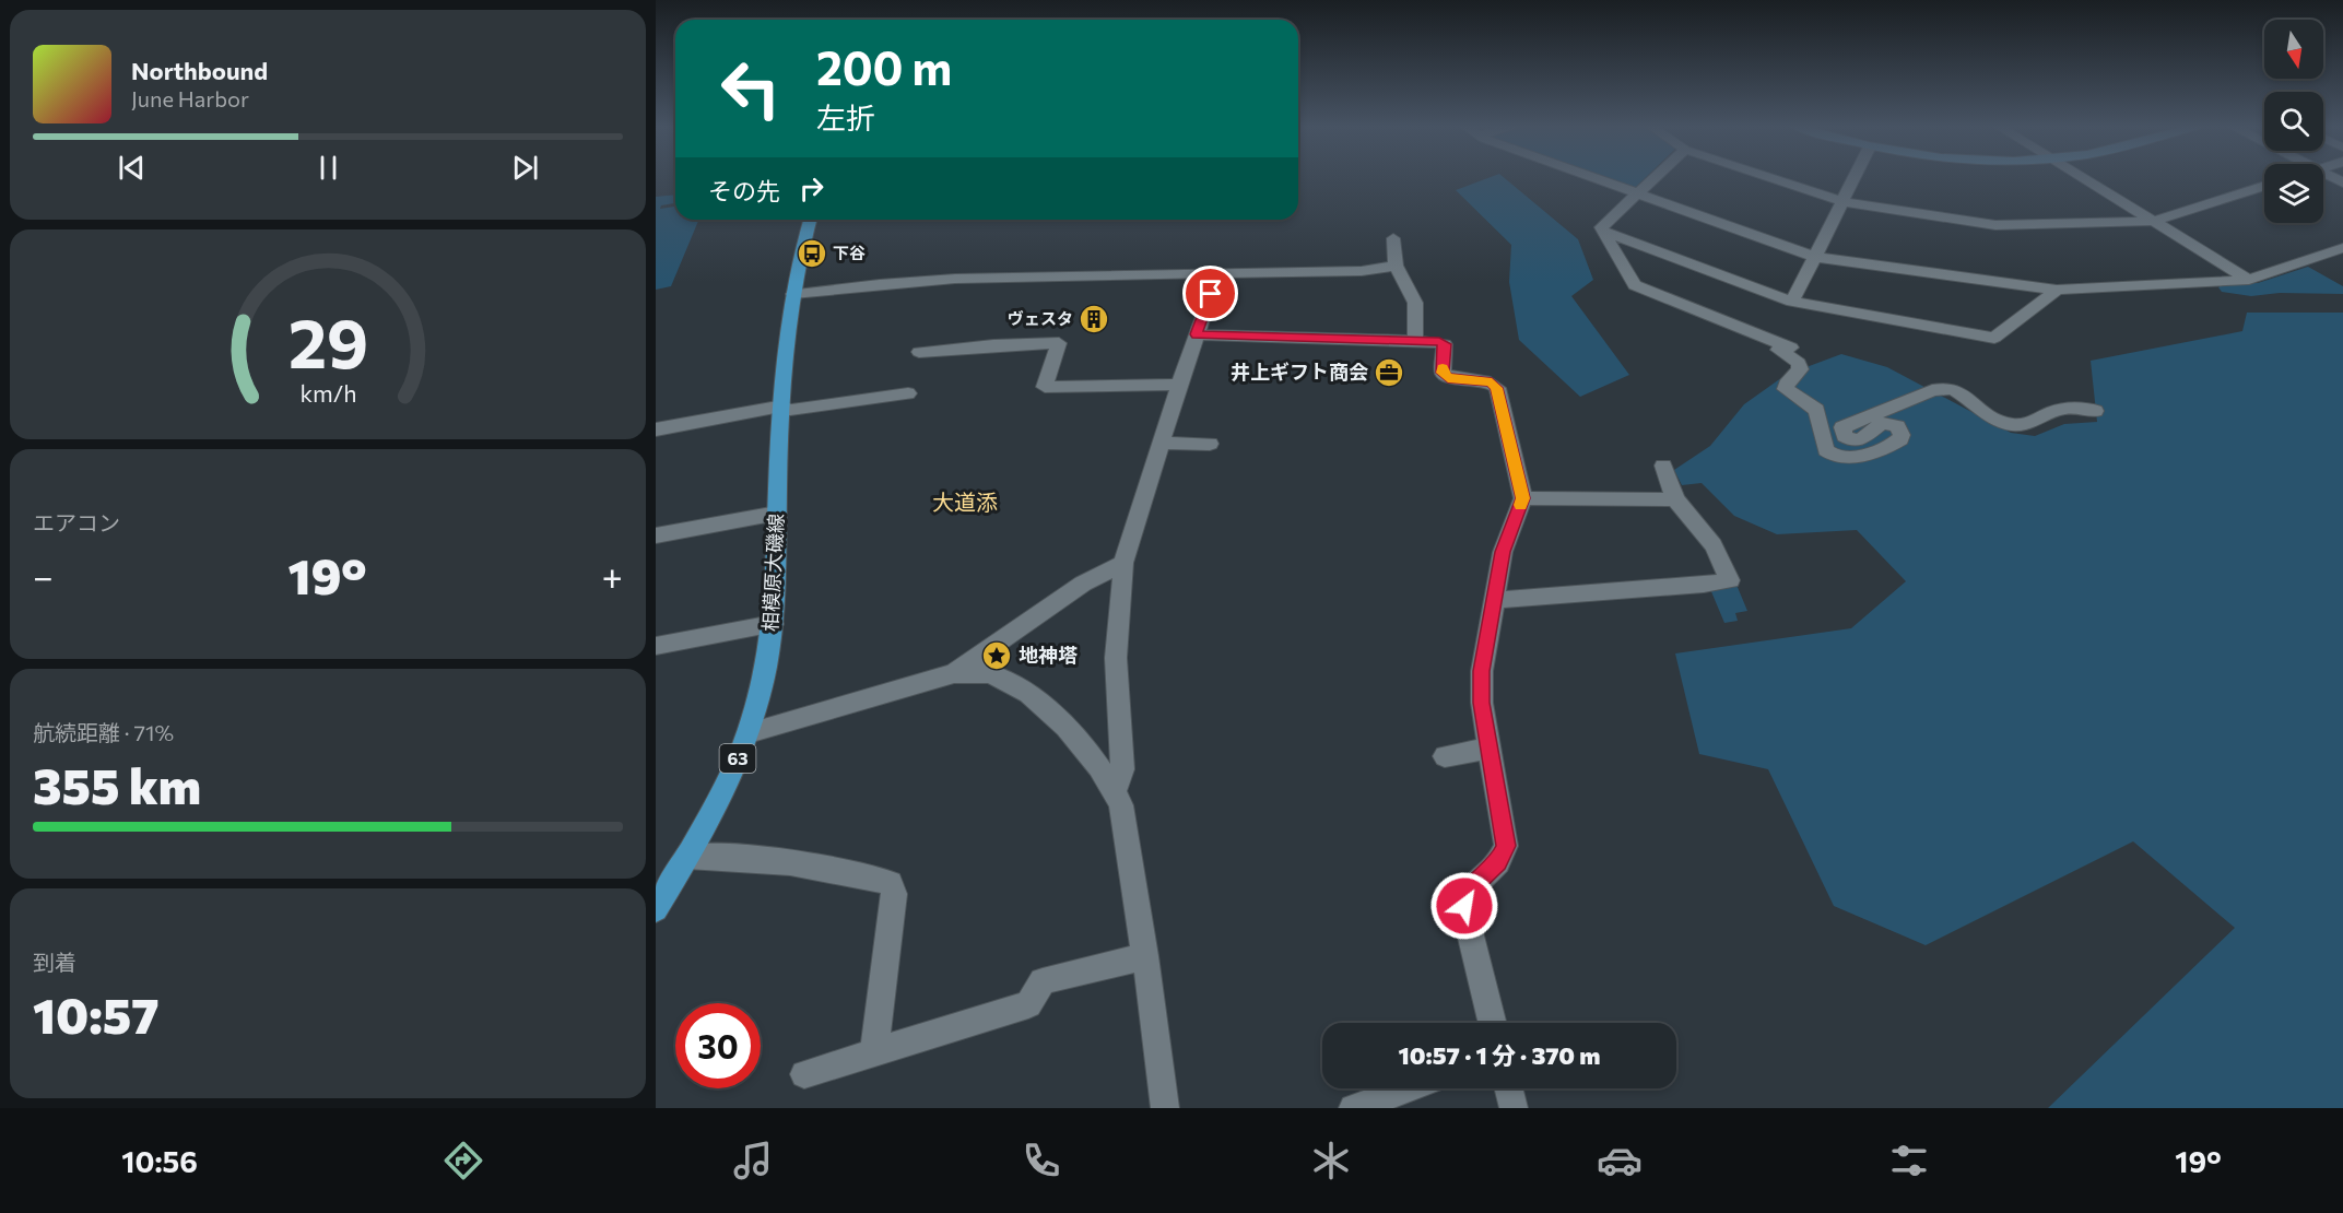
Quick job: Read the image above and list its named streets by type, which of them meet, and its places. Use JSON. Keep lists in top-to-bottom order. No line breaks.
{"streets":{"main road":["相模原大磯線","63"]},"districts":["大道添"],"places":{"bus stop":["下谷"],"building":["ヴェスタ"],"office":["井上ギフト商会"],"place":["地神塔"]},"north":"bottom","page":{"turn":["200 m","左折"],"song":["Northbound","June Harbor"],"then":"その先","tile":["エアコン",["航続距離 · 71%","355 km"],["到着","10:57"]],"heat":["−","19°","+"],"limit":"30","trip":"10:57 · 1 分 · 370 m","tabs":["10:56","19°"],"gauge":["29","km/h"]}}
